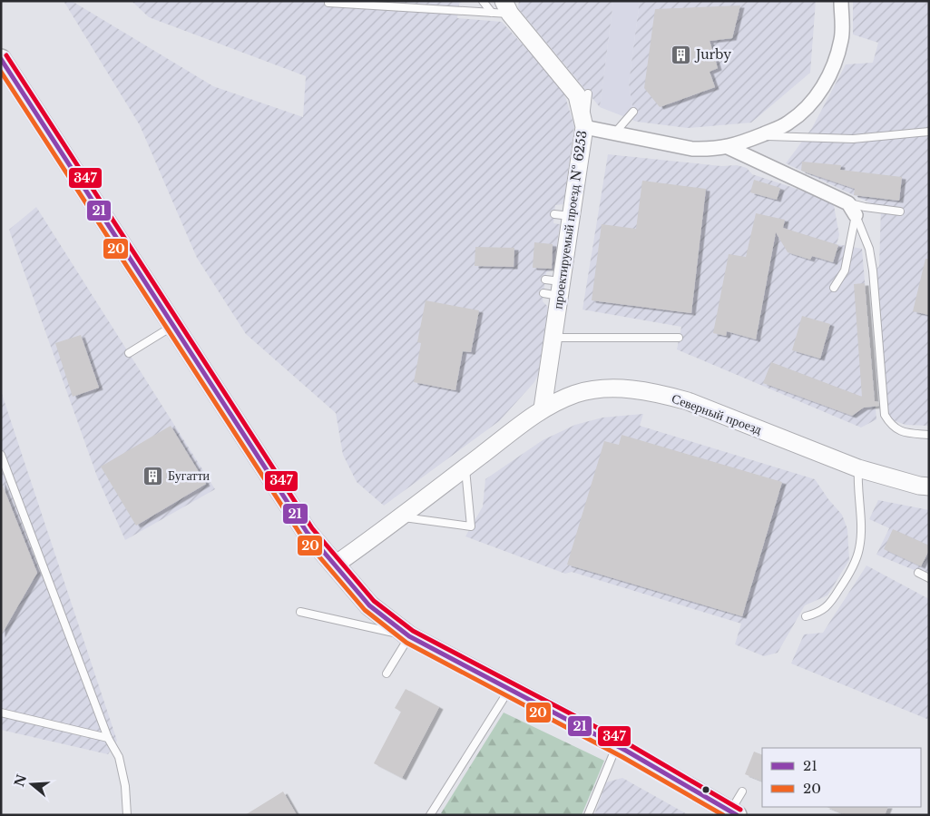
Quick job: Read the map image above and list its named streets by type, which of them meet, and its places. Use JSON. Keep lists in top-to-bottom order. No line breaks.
{"streets":{"street":["проектируемый проезд № 6253","Северный проезд"]},"crossings":[["проектируемый проезд № 6253","Северный проезд"]],"places":{"building":["Jurby","Бугатти"]},"lines":["transit line 347","transit line 21","transit line 20"],"legend":["21","20"],"north":"left"}
